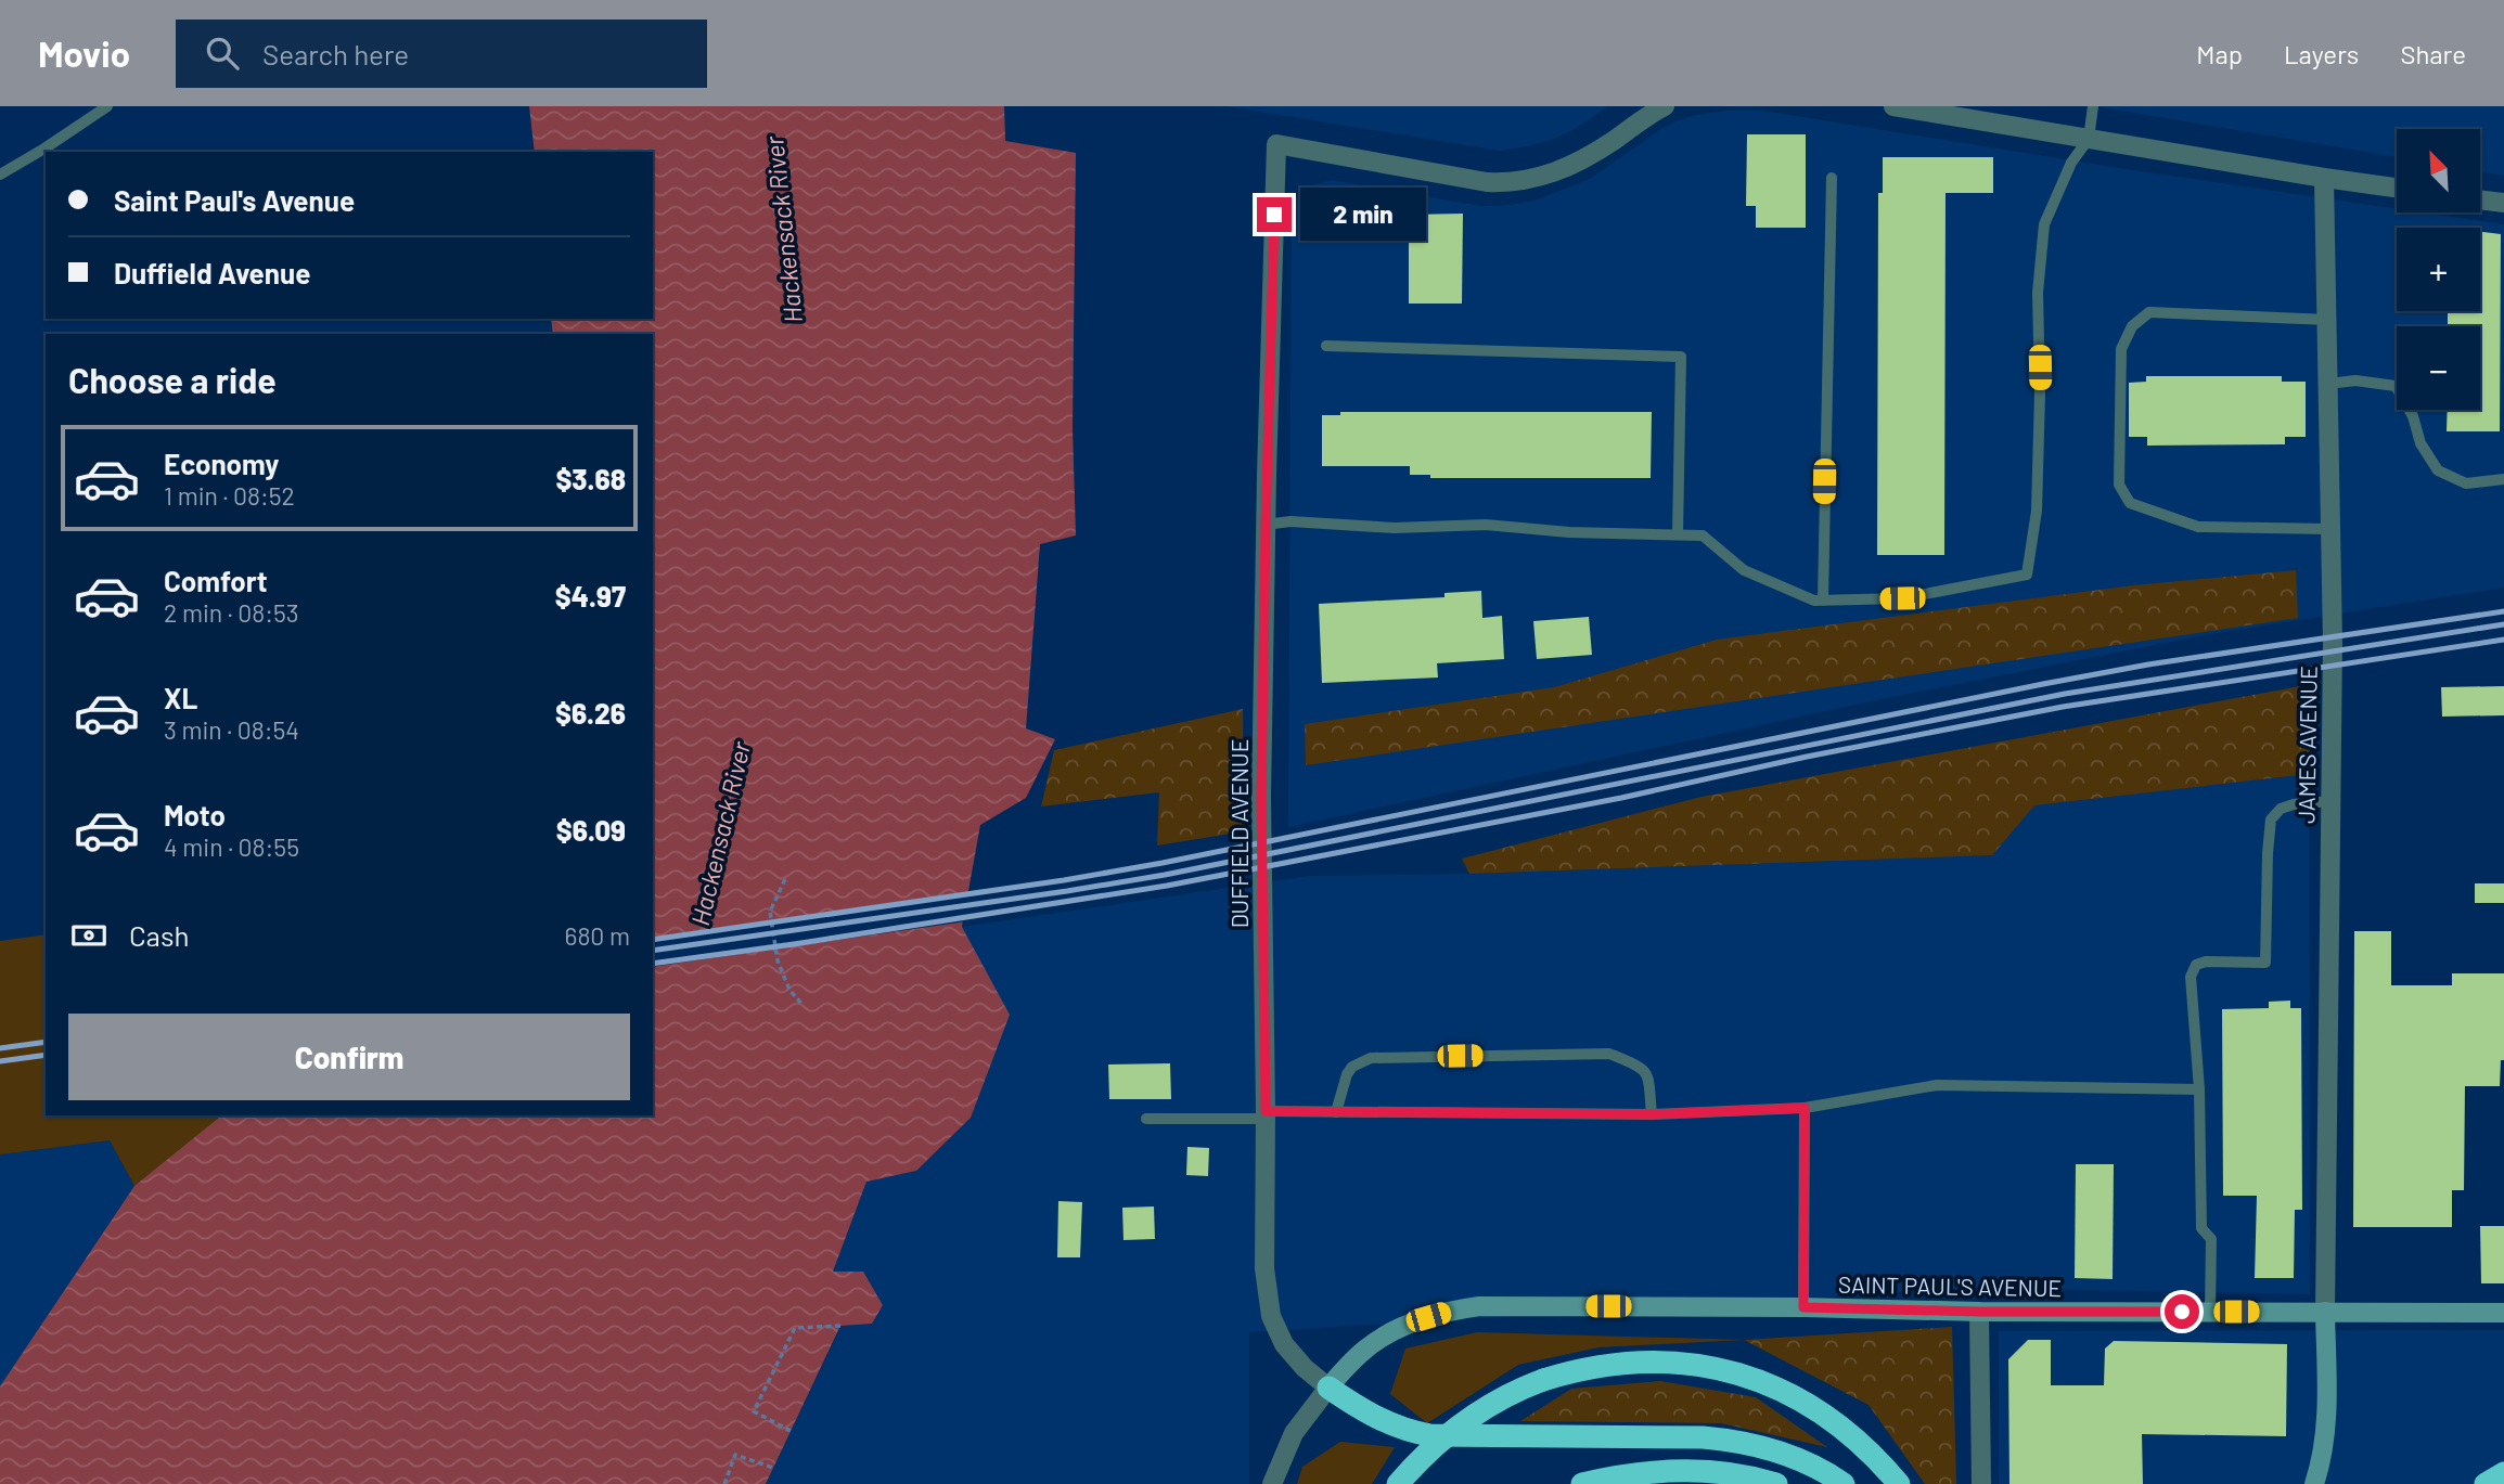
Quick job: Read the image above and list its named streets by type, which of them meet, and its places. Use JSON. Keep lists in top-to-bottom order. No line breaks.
{"streets":{"street":["JAMES AVENUE","DUFFIELD AVENUE","SAINT PAUL'S AVENUE"]},"crossings":[["JAMES AVENUE","SAINT PAUL'S AVENUE"],["DUFFIELD AVENUE","SAINT PAUL'S AVENUE"]],"water":["Hackensack River"],"north":"top left","page":{"header":"Movio","search":"Search here","nav":["Map","Layers","Share"],"map_buttons":["+","−"],"banner":["Saint Paul's Avenue","Duffield Avenue"],"bubble":"2 min","heading":"Choose a ride","list":[{"name":"Economy","note":"1 min · 08:52","value":"$3.68"},{"name":"Comfort","note":"2 min · 08:53","value":"$4.97"},{"name":"XL","note":"3 min · 08:54","value":"$6.26"},{"name":"Moto","note":"4 min · 08:55","value":"$6.09"}],"pay":["Cash","680 m"],"buttons":"Confirm"}}
